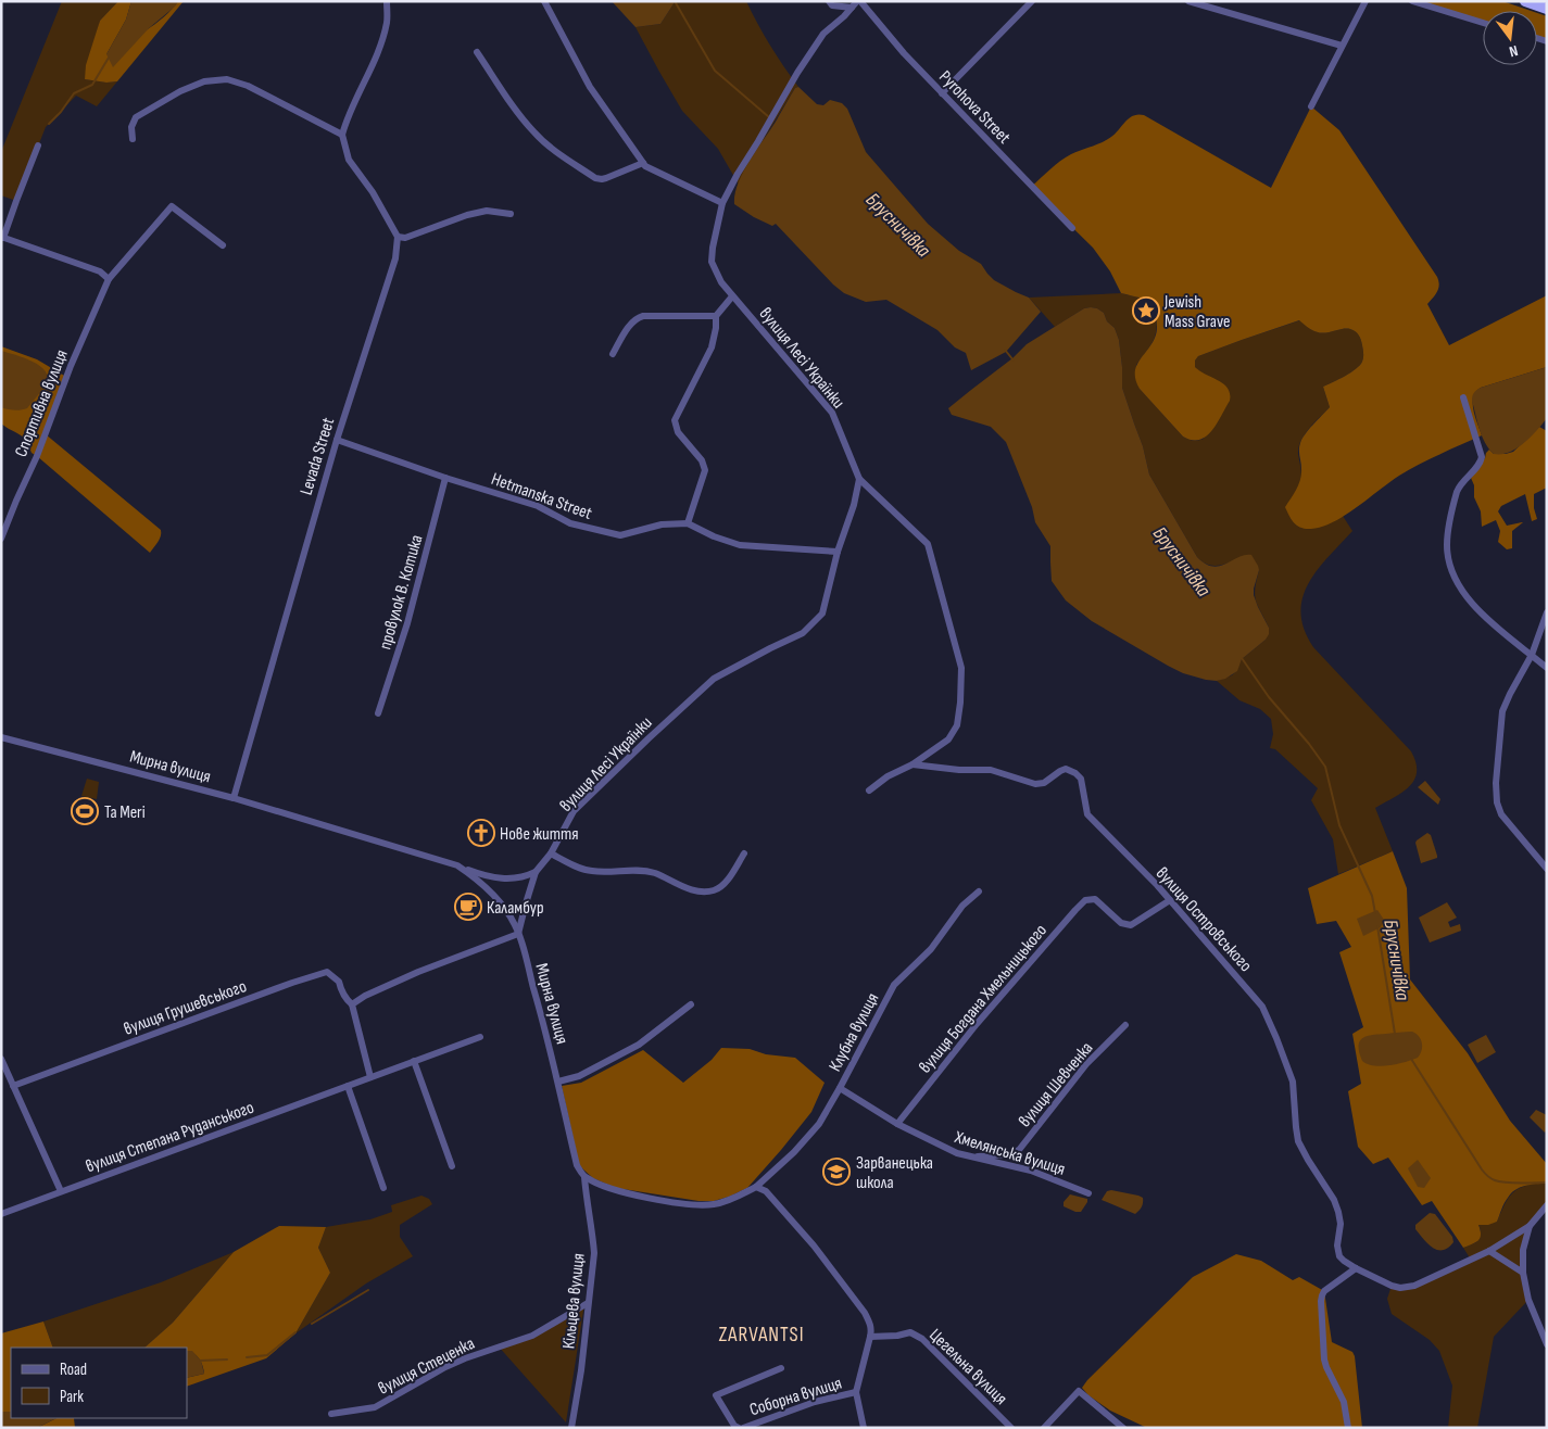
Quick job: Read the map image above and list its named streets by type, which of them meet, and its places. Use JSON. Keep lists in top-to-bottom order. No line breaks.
{"streets":{"street":["Pyrohova Street","вулиця Лесі Українки","Спортивна вулиця","Levada Street","Hetmanska Street","провулок В. Котика","Мирна вулиця","вулиця Островського","вулиця Богдана Хмельницького","вулиця Грушевського","Клубна вулиця","вулиця Шевченка","вулиця Степана Руданського","Хмелянська вулиця","Кільцева вулиця","вулиця Стеценка","Цегельна вулиця","Соборна вулиця"]},"crossings":[["Pyrohova Street","вулиця Лесі Українки"],["вулиця Лесі Українки","Hetmanska Street"],["вулиця Лесі Українки","Мирна вулиця"],["Levada Street","Hetmanska Street"],["Levada Street","Мирна вулиця"],["Hetmanska Street","провулок В. Котика"],["Мирна вулиця","Кільцева вулиця"],["вулиця Островського","вулиця Богдана Хмельницького"],["вулиця Богдана Хмельницького","Хмелянська вулиця"],["вулиця Грушевського","вулиця Степана Руданського"],["Клубна вулиця","Хмелянська вулиця"],["вулиця Шевченка","Хмелянська вулиця"],["Кільцева вулиця","вулиця Стеценка"]],"districts":["ZARVANTSI"],"water":["Брусничівка"],"places":{"place":["Jewish Mass Grave"],"sports":["Ta Meri"],"church":["Нове життя"],"cafe":["Каламбур"],"school or university":["Зарванецька школа"]},"legend":["Road","Park"],"north":"bottom"}
